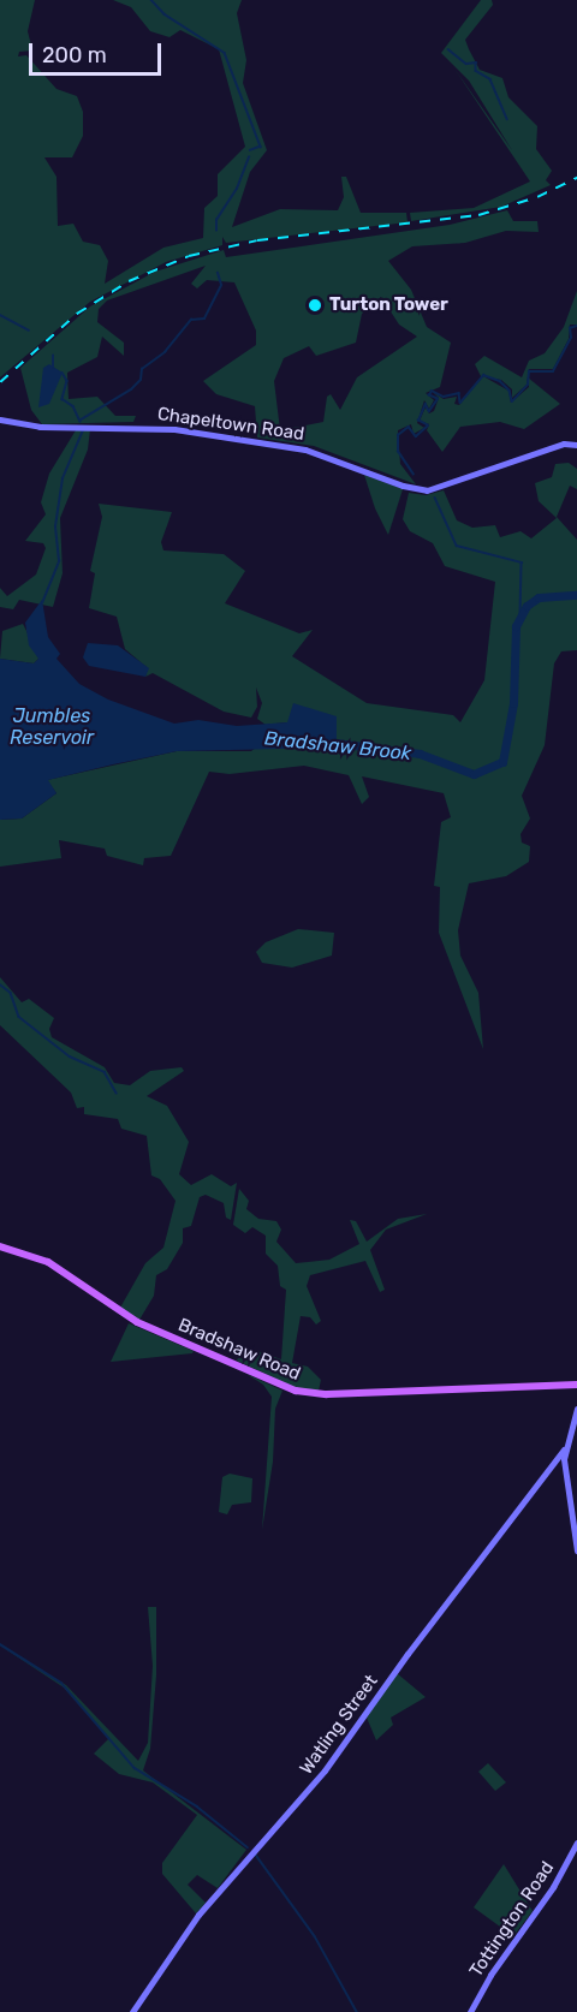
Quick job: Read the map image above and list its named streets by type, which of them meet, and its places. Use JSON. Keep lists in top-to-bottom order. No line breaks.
{"streets":{"main road":["Chapeltown Road","Bradshaw Road","Watling Street","Tottington Road"]},"water":["Jumbles Reservoir","Bradshaw Brook"],"places":["Turton Tower"],"scale_bar":"200 m"}
